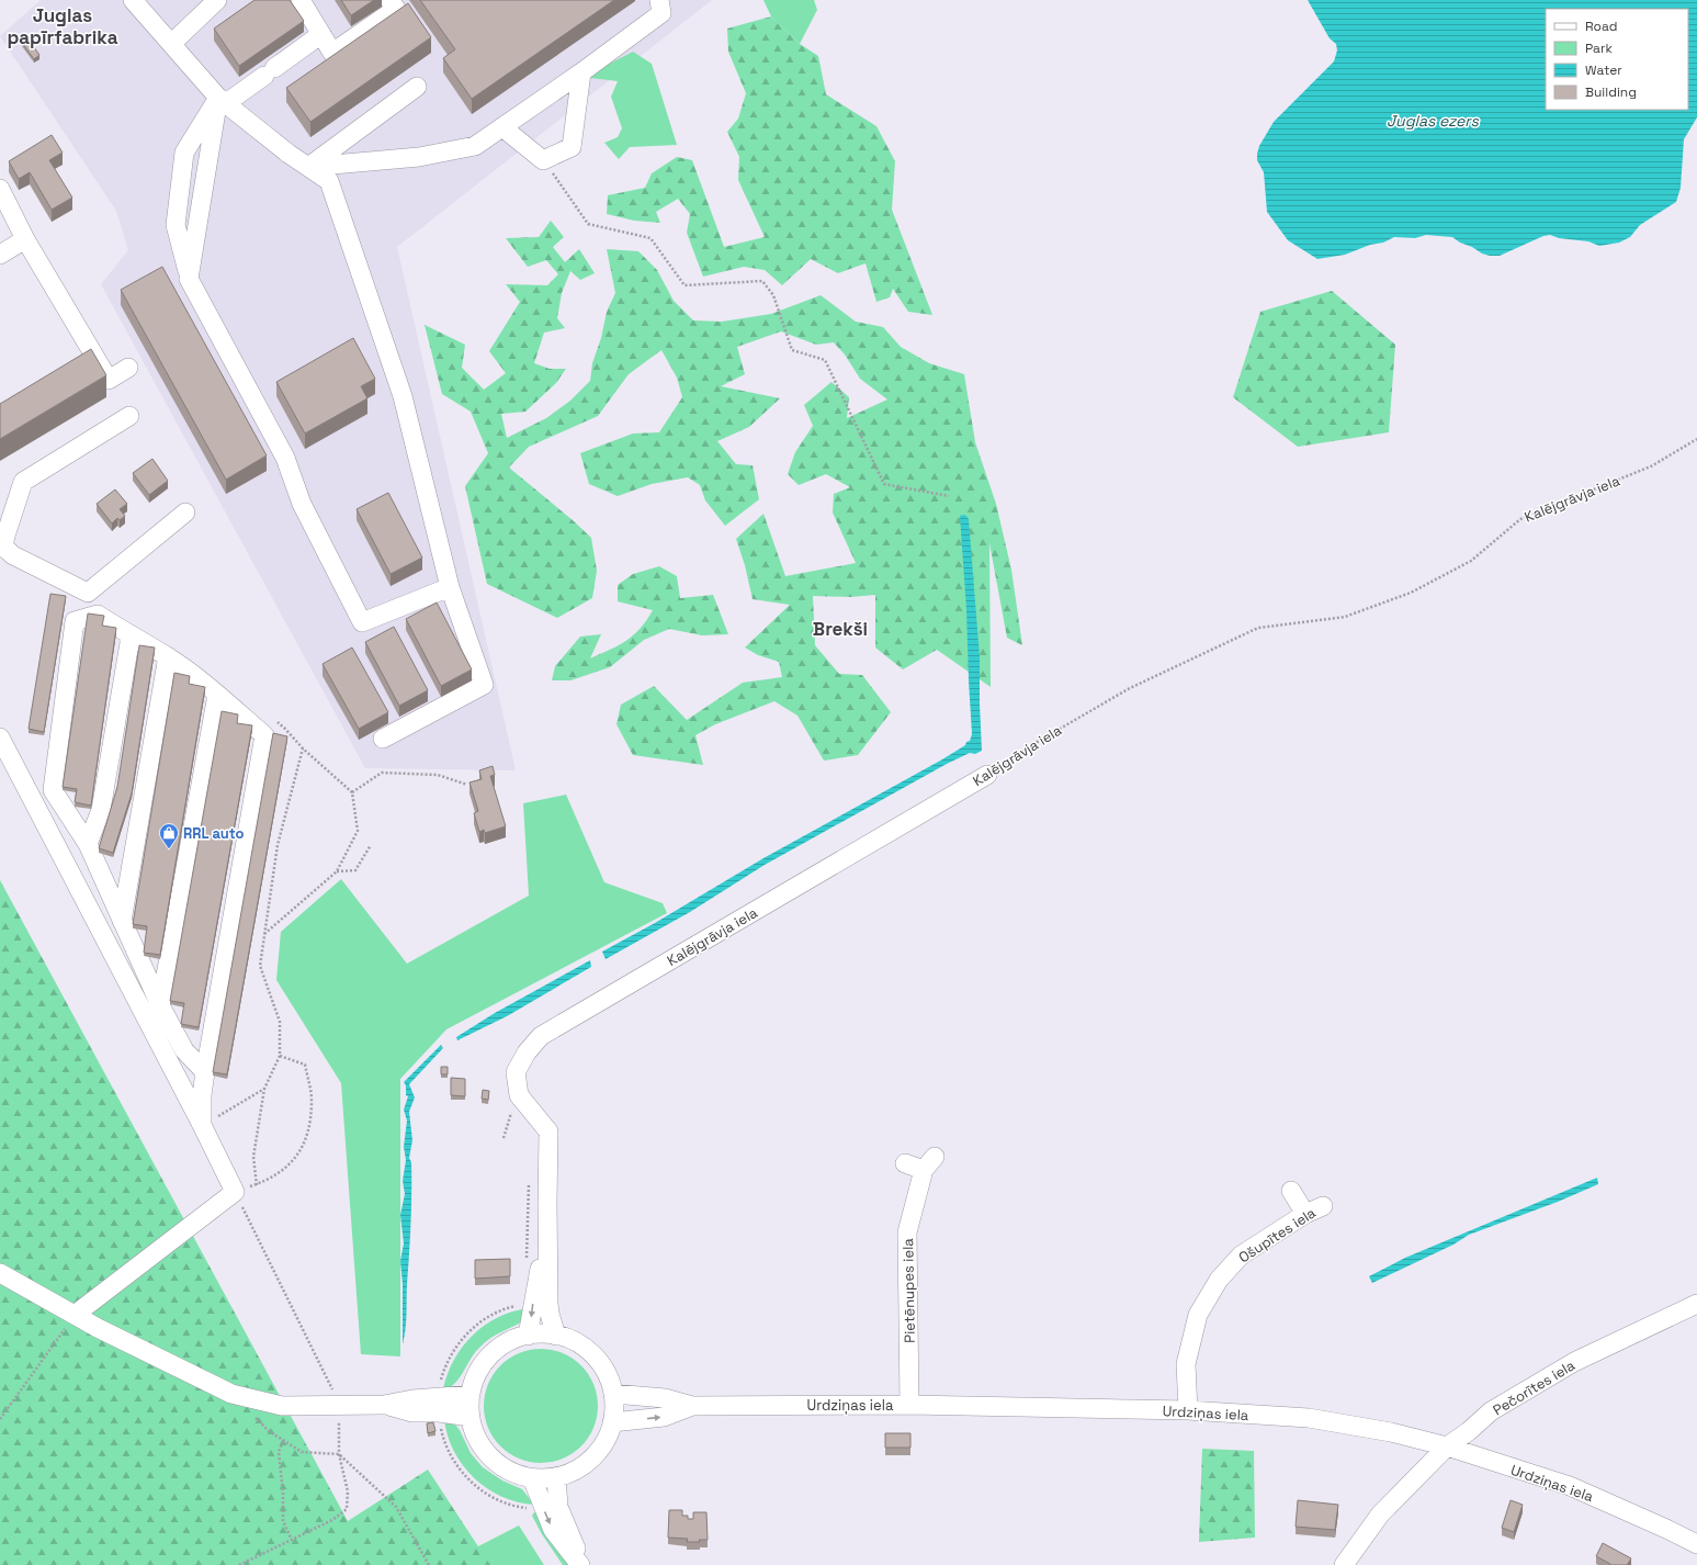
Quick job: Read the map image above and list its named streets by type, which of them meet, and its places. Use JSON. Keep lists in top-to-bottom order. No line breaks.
{"streets":{"street":["Kalējgrāvja iela","Ošupītes iela","Pietēnupes iela","Pečorītes iela","Urdziņas iela"]},"crossings":[["Ošupītes iela","Urdziņas iela"],["Pietēnupes iela","Urdziņas iela"],["Pečorītes iela","Urdziņas iela"]],"districts":["Juglas papīrfabrika","Brekši"],"water":["Juglas ezers"],"places":{"shop":["RRL auto"]},"legend":["Road","Park","Water","Building"]}
